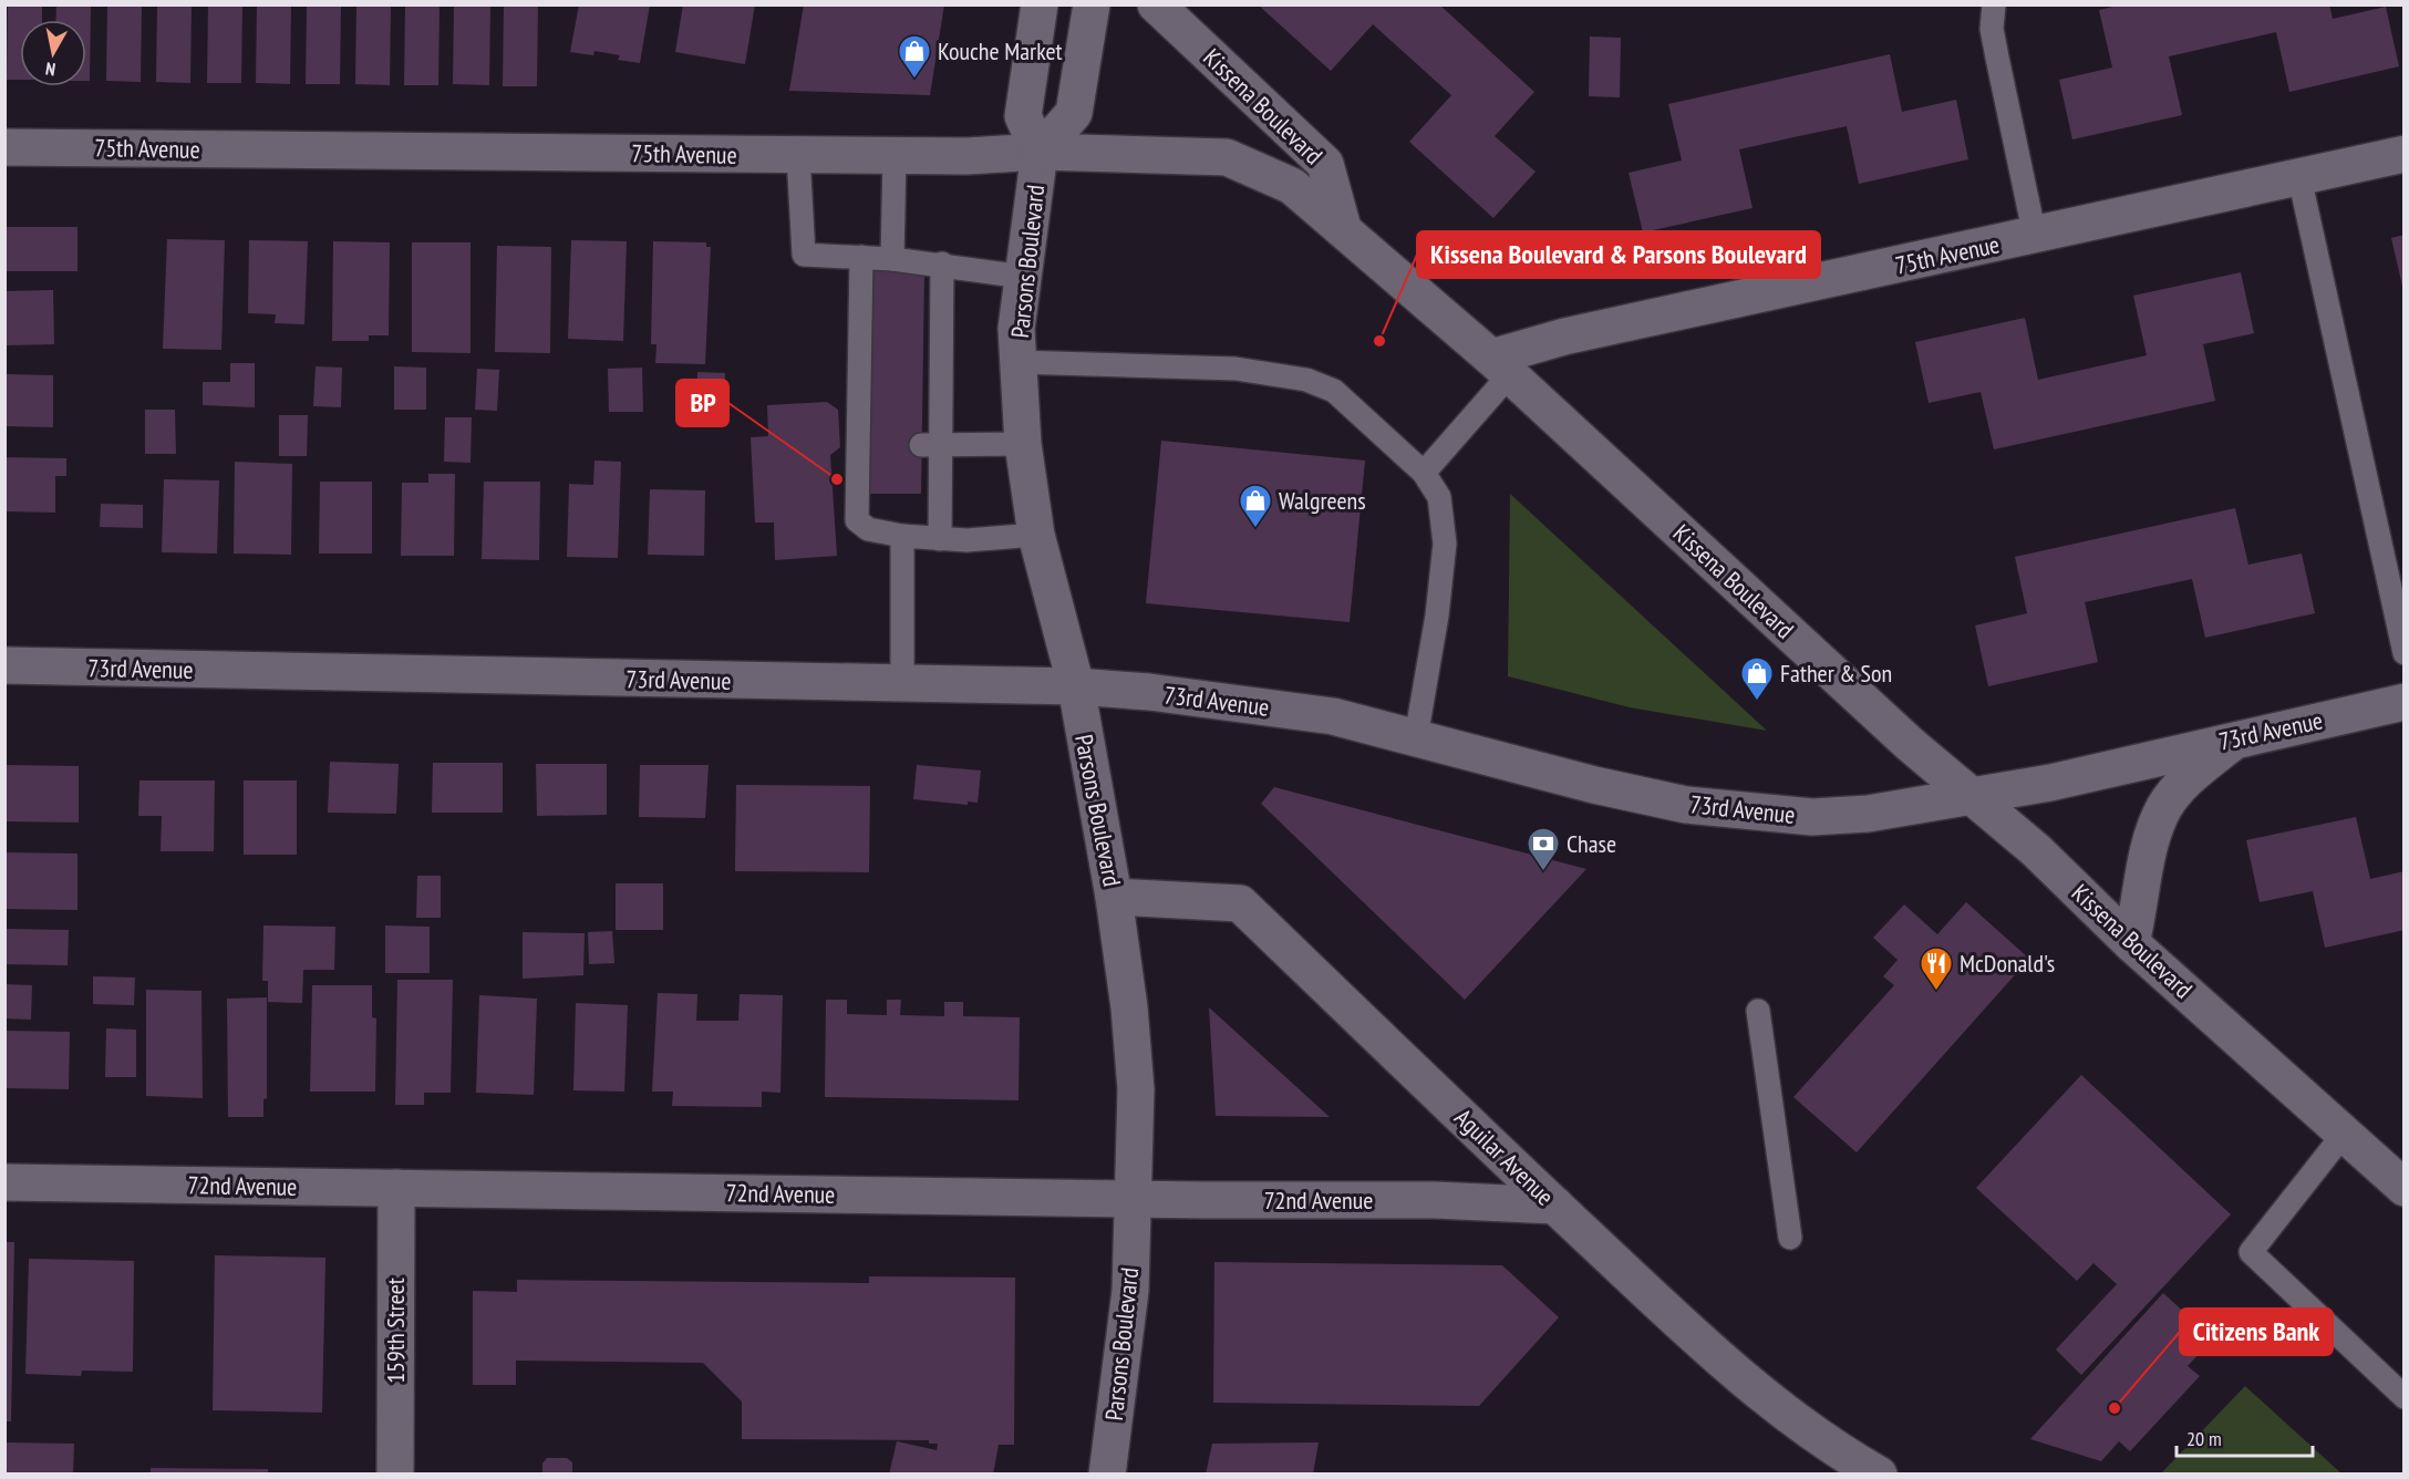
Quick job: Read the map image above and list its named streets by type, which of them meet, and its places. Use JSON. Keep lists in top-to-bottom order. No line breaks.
{"streets":{"street":["Kissena Boulevard","75th Avenue","Parsons Boulevard","73rd Avenue","Aguilar Avenue","72nd Avenue","159th Street"]},"crossings":[["Kissena Boulevard","75th Avenue"],["Kissena Boulevard","73rd Avenue"],["75th Avenue","Parsons Boulevard"],["Parsons Boulevard","73rd Avenue"],["Parsons Boulevard","Aguilar Avenue"],["Parsons Boulevard","72nd Avenue"],["Aguilar Avenue","72nd Avenue"],["72nd Avenue","159th Street"]],"places":{"shop":["Kouche Market","Walgreens","Father & Son"],"other":["Kissena Boulevard & Parsons Boulevard","BP","Citizens Bank"],"bank":["Chase"],"restaurant":["McDonald's"]},"scale_bar":"20 m","north":"bottom"}
